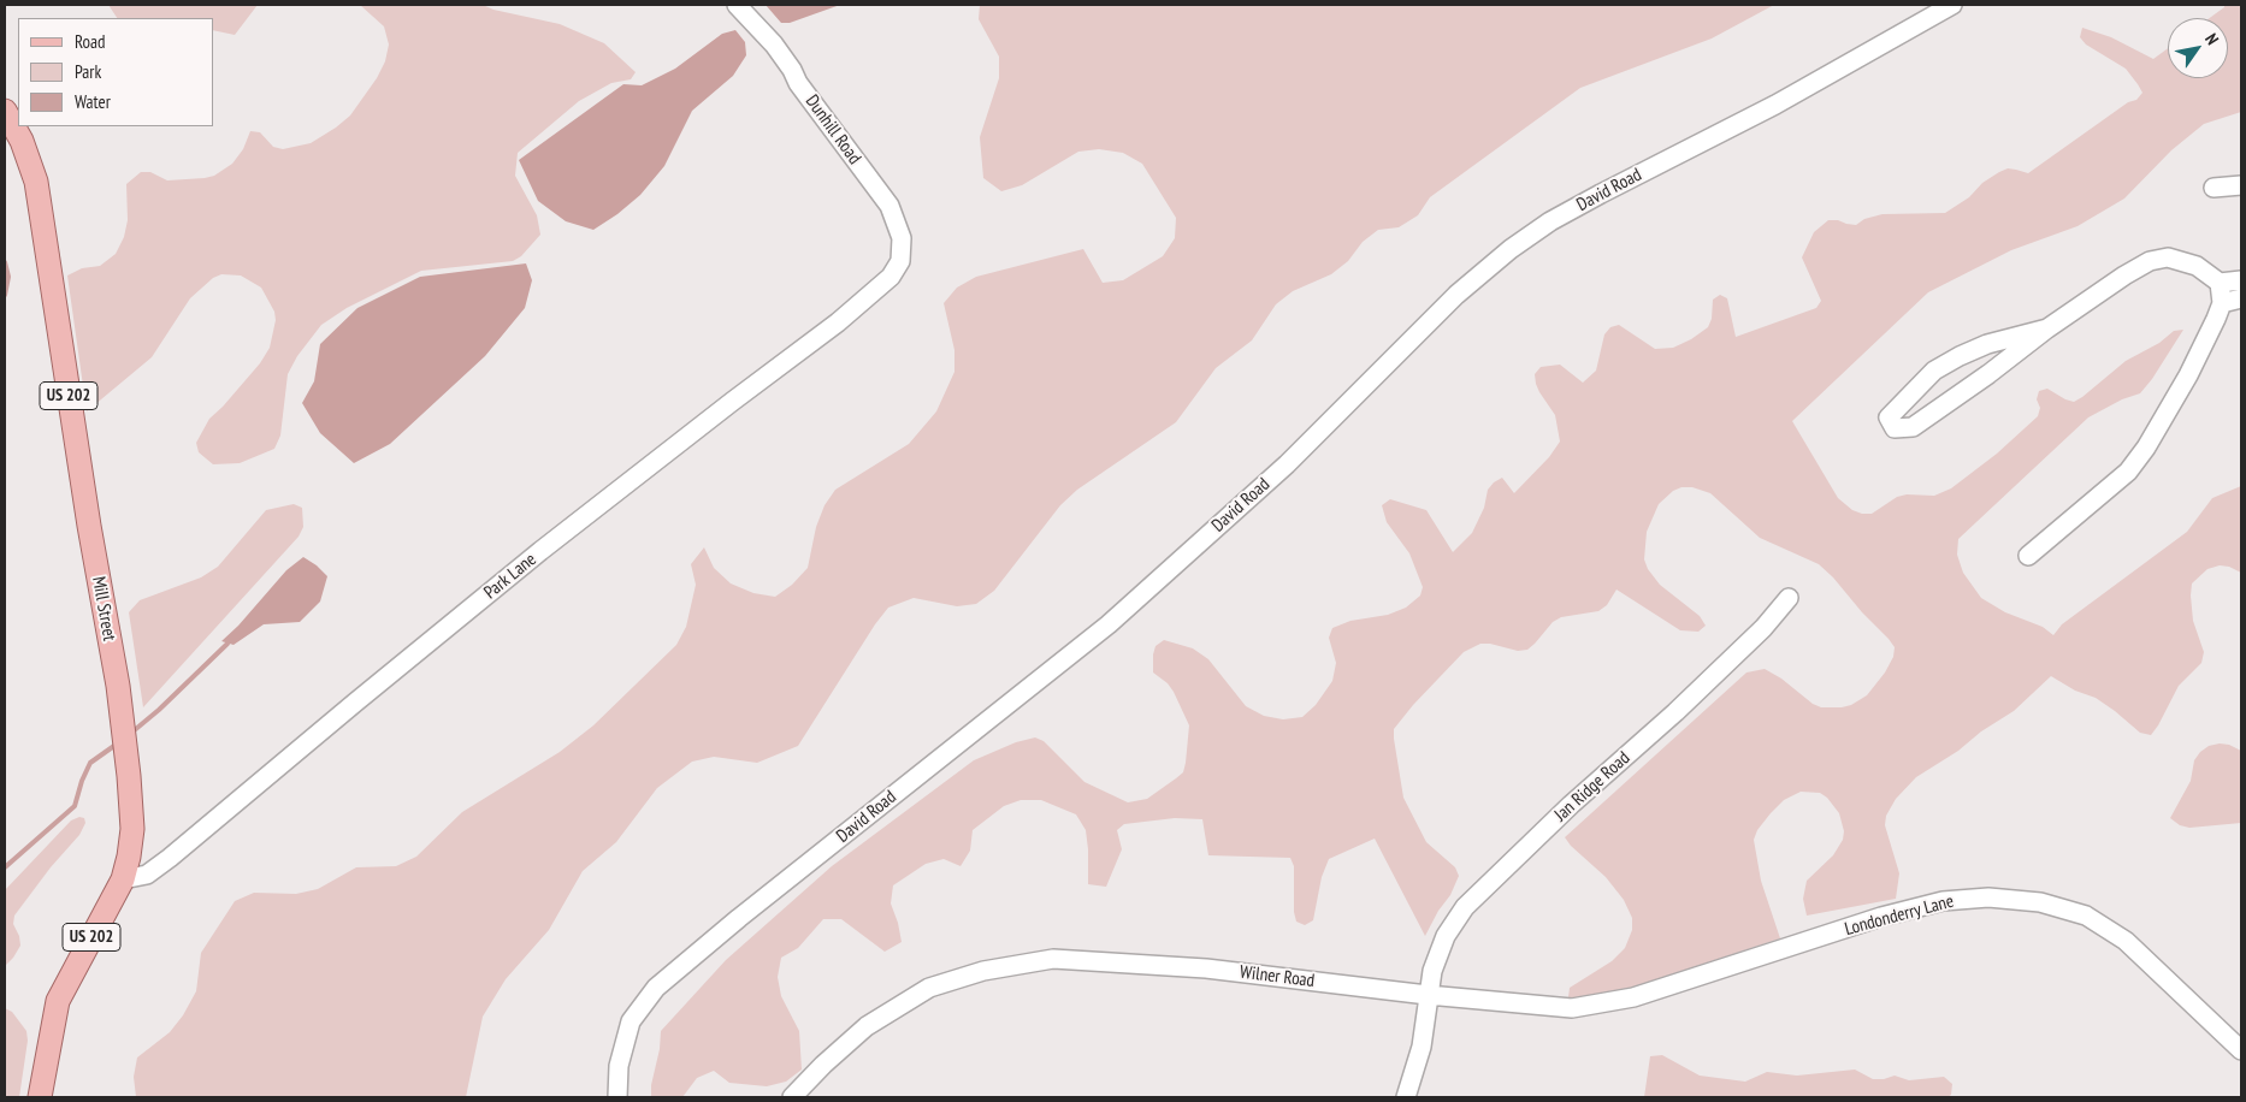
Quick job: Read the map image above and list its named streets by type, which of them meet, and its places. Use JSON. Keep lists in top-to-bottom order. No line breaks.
{"streets":{"main road":["US 202","Mill Street"],"street":["Dunhill Road","David Road","Park Lane","Jan Ridge Road","Londonderry Lane","Wilner Road"]},"crossings":[["Dunhill Road","Park Lane"],["Park Lane","Mill Street"],["Jan Ridge Road","Wilner Road"],["Londonderry Lane","Wilner Road"]],"legend":["Road","Park","Water"],"north":"top right"}
